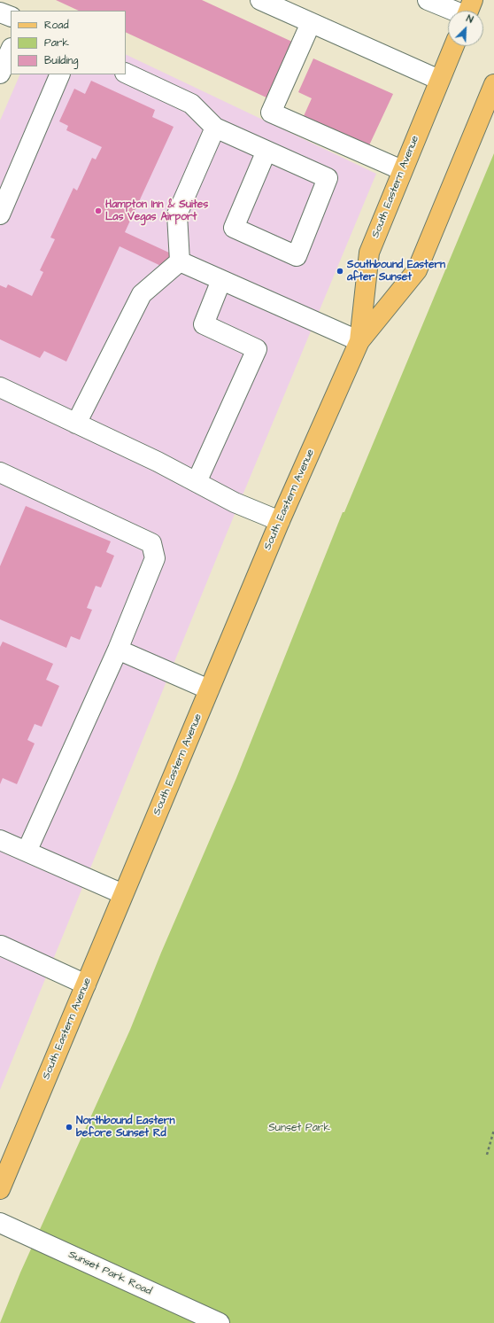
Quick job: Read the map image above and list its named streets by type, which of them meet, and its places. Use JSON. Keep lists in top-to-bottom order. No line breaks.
{"streets":{"main road":["South Eastern Avenue"],"street":["Sunset Park Road"]},"parks":["Sunset Park"],"places":["Hampton Inn & Suites Las Vegas Airport","Southbound Eastern after Sunset","Northbound Eastern before Sunset Rd"],"legend":["Road","Park","Building"],"north":"top right"}
